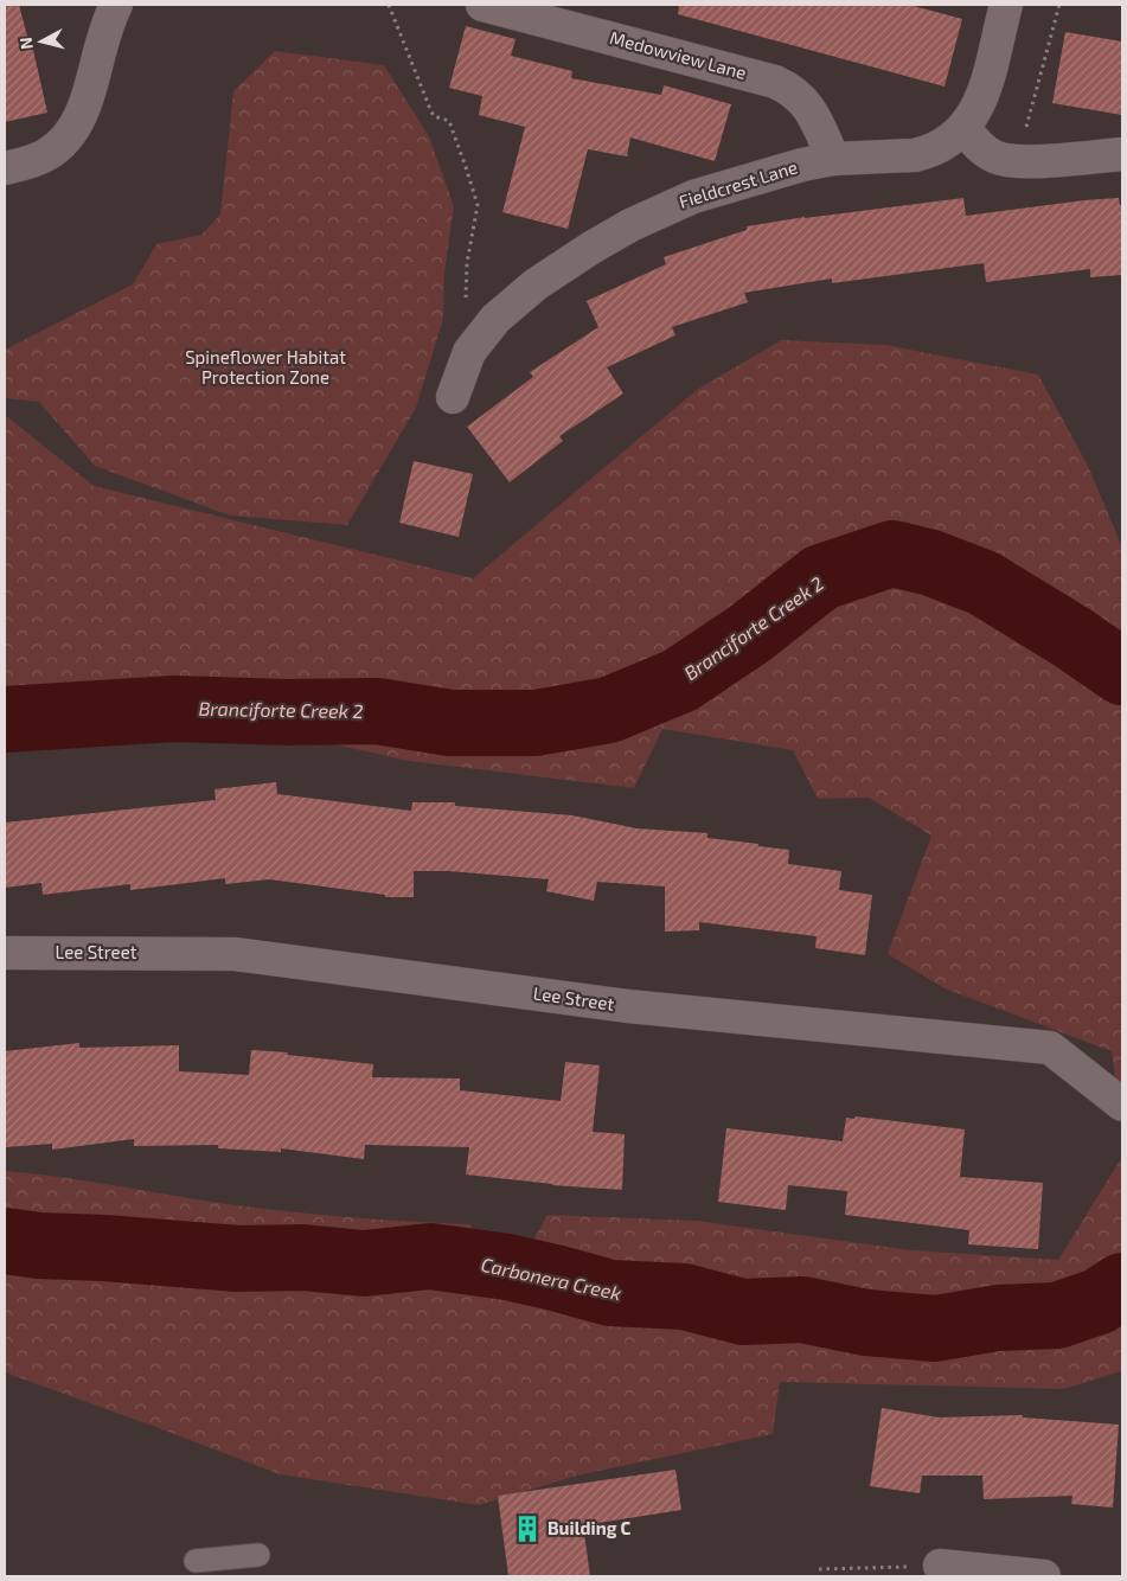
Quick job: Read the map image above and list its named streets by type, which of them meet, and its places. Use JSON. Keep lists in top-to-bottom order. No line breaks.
{"streets":{"street":["Medowview Lane","Fieldcrest Lane","Lee Street"]},"crossings":[["Medowview Lane","Fieldcrest Lane"]],"water":["Branciforte Creek 2","Carbonera Creek"],"parks":["Spineflower Habitat Protection Zone"],"places":{"building":["Building C"]},"north":"left"}
